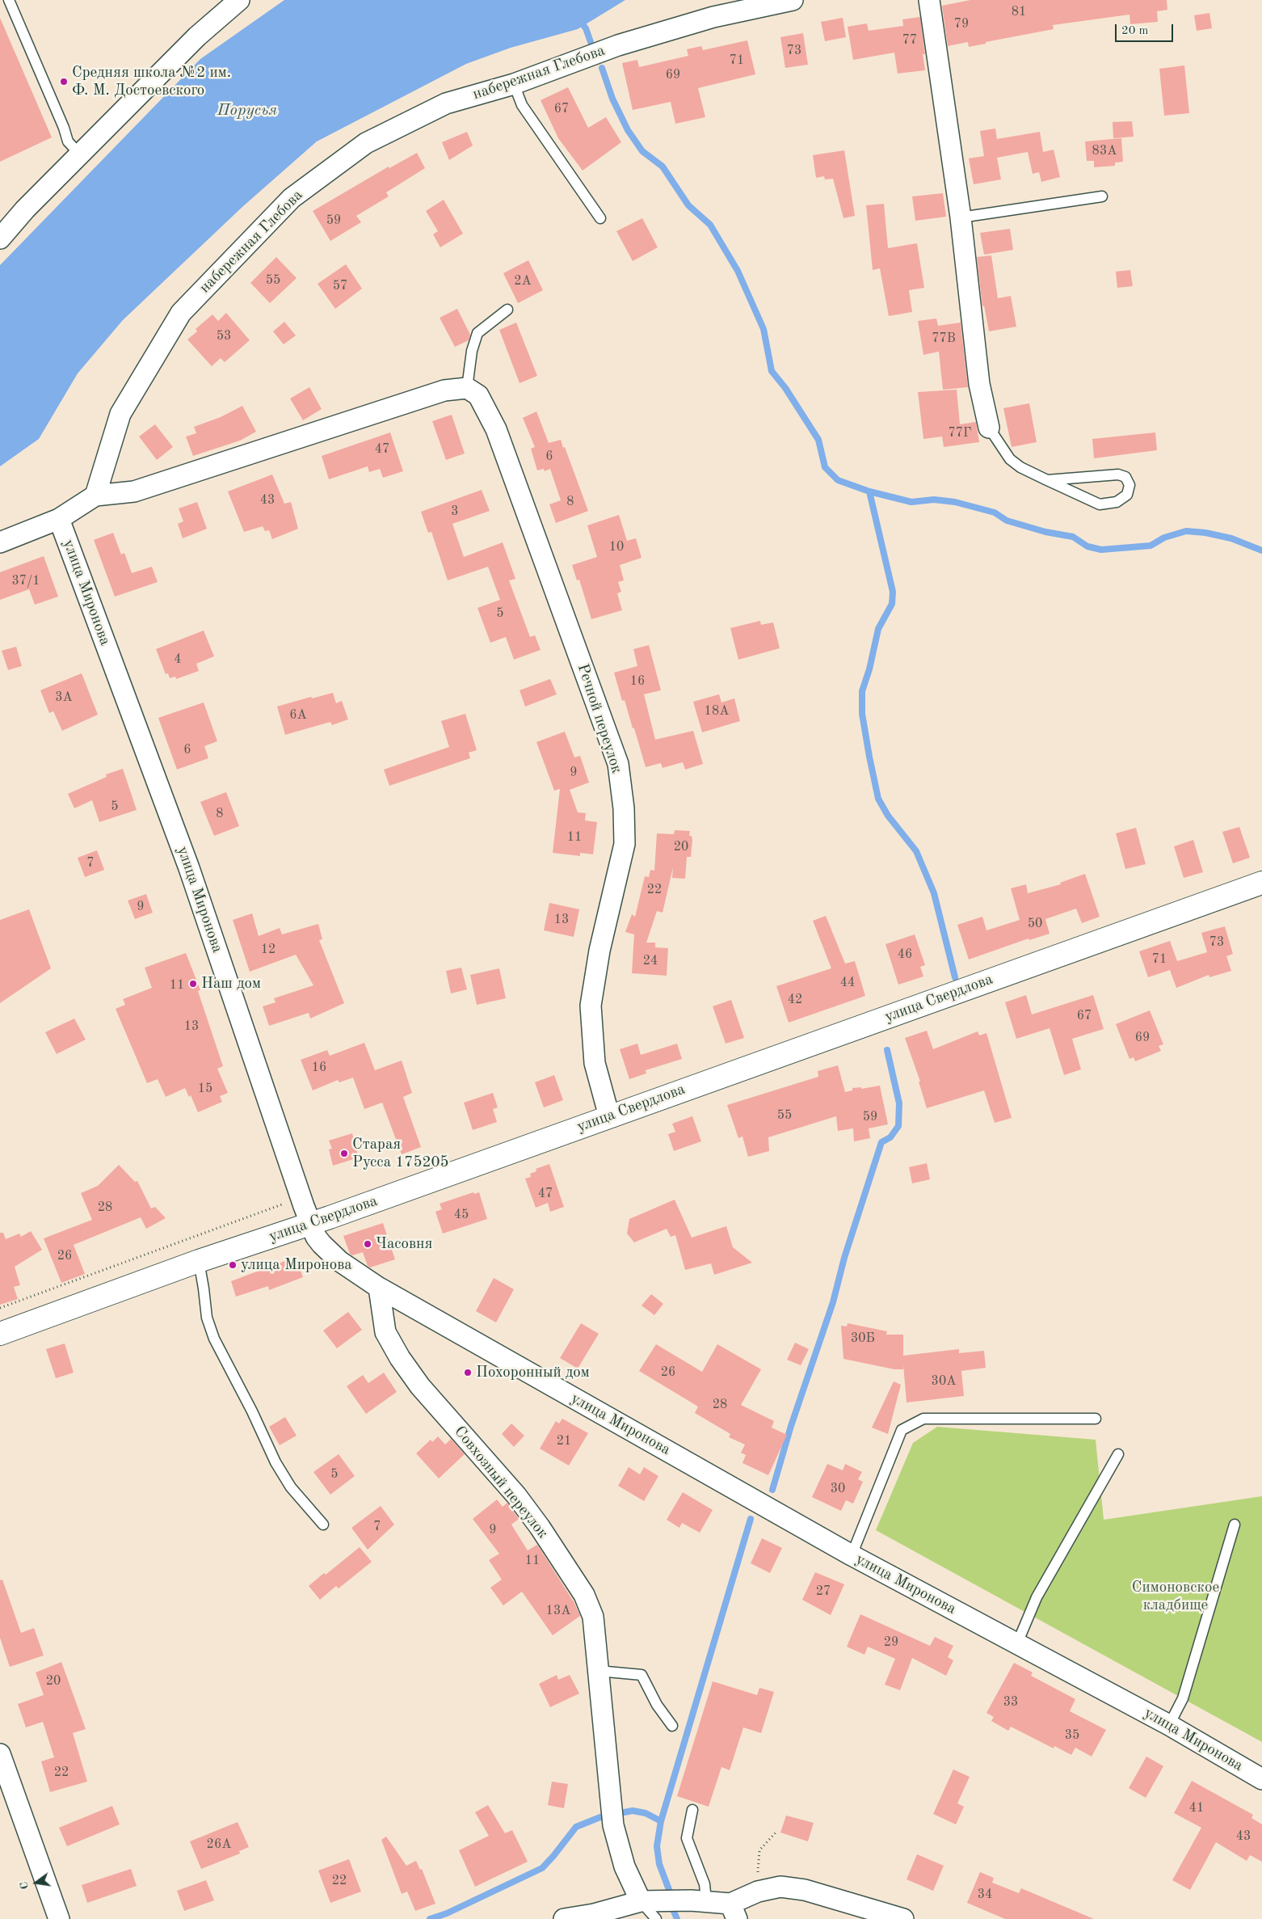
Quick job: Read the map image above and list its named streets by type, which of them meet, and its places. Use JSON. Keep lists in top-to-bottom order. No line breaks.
{"streets":{"street":["набережная Глебова","улица Миронова","Речной переулок","улица Свердлова","Совхозный переулок"]},"crossings":[["улица Миронова","улица Свердлова"],["улица Миронова","Совхозный переулок"],["Речной переулок","улица Свердлова"]],"water":["Порусья"],"parks":["Симоновское кладбище"],"places":["Средняя школа №2 им. Ф. М. Достоевского","Наш дом","Старая Русса 175205","Часовня","улица Миронова","Похоронный дом"],"house_numbers":["81","79","77","73","71","69","67","83А","59","55","2А","57","53","77В","77Г","47","6","43","8","3","10","37/1","5","4","16","3А","18А","6А","6","9","5","8","11","20","7","22","9","13","50","73","12","46","71","24","44","11","42","67","13","69","16","15","55","59","47","28","45","26","30Б","26","30А","28","21","5","30","7","9","11","27","13А","29","20","33","35","22","41","43","26А","22","34"],"scale_bar":"20 m","north":"left"}
